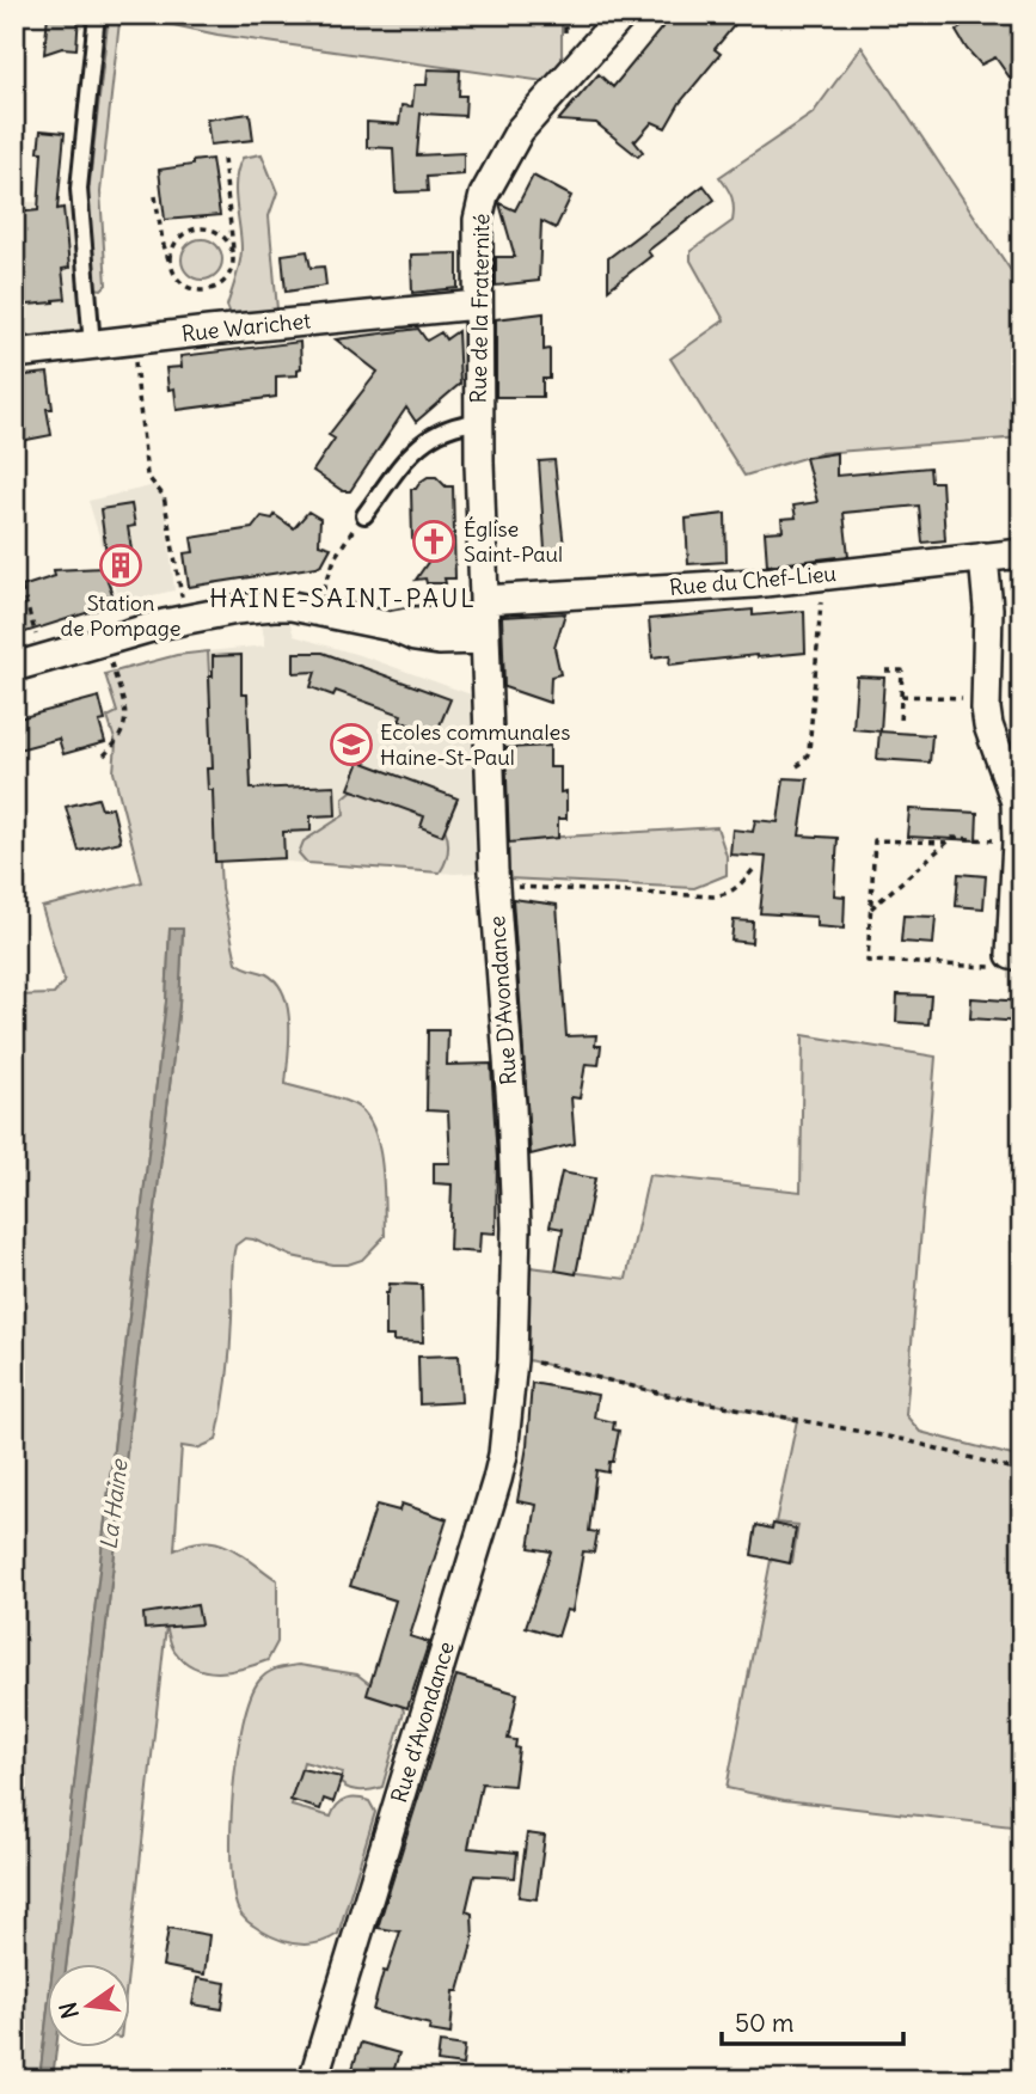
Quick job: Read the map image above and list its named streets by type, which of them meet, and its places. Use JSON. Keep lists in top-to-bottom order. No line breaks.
{"streets":{"street":["Rue de la Fraternité","Rue Warichet","Rue du Chef-Lieu","Rue D'Avondance","Rue d'Avondance"]},"crossings":[["Rue de la Fraternité","Rue Warichet"],["Rue de la Fraternité","Rue du Chef-Lieu"],["Rue de la Fraternité","Rue D'Avondance"],["Rue du Chef-Lieu","Rue D'Avondance"],["Rue D'Avondance","Rue d'Avondance"]],"districts":["HAINE-SAINT-PAUL"],"water":["La Haine"],"places":{"church":["Église Saint-Paul"],"building":["Station de Pompage"],"school or university":["Ecoles communales Haine-St-Paul"]},"scale_bar":"50 m","north":"left"}
